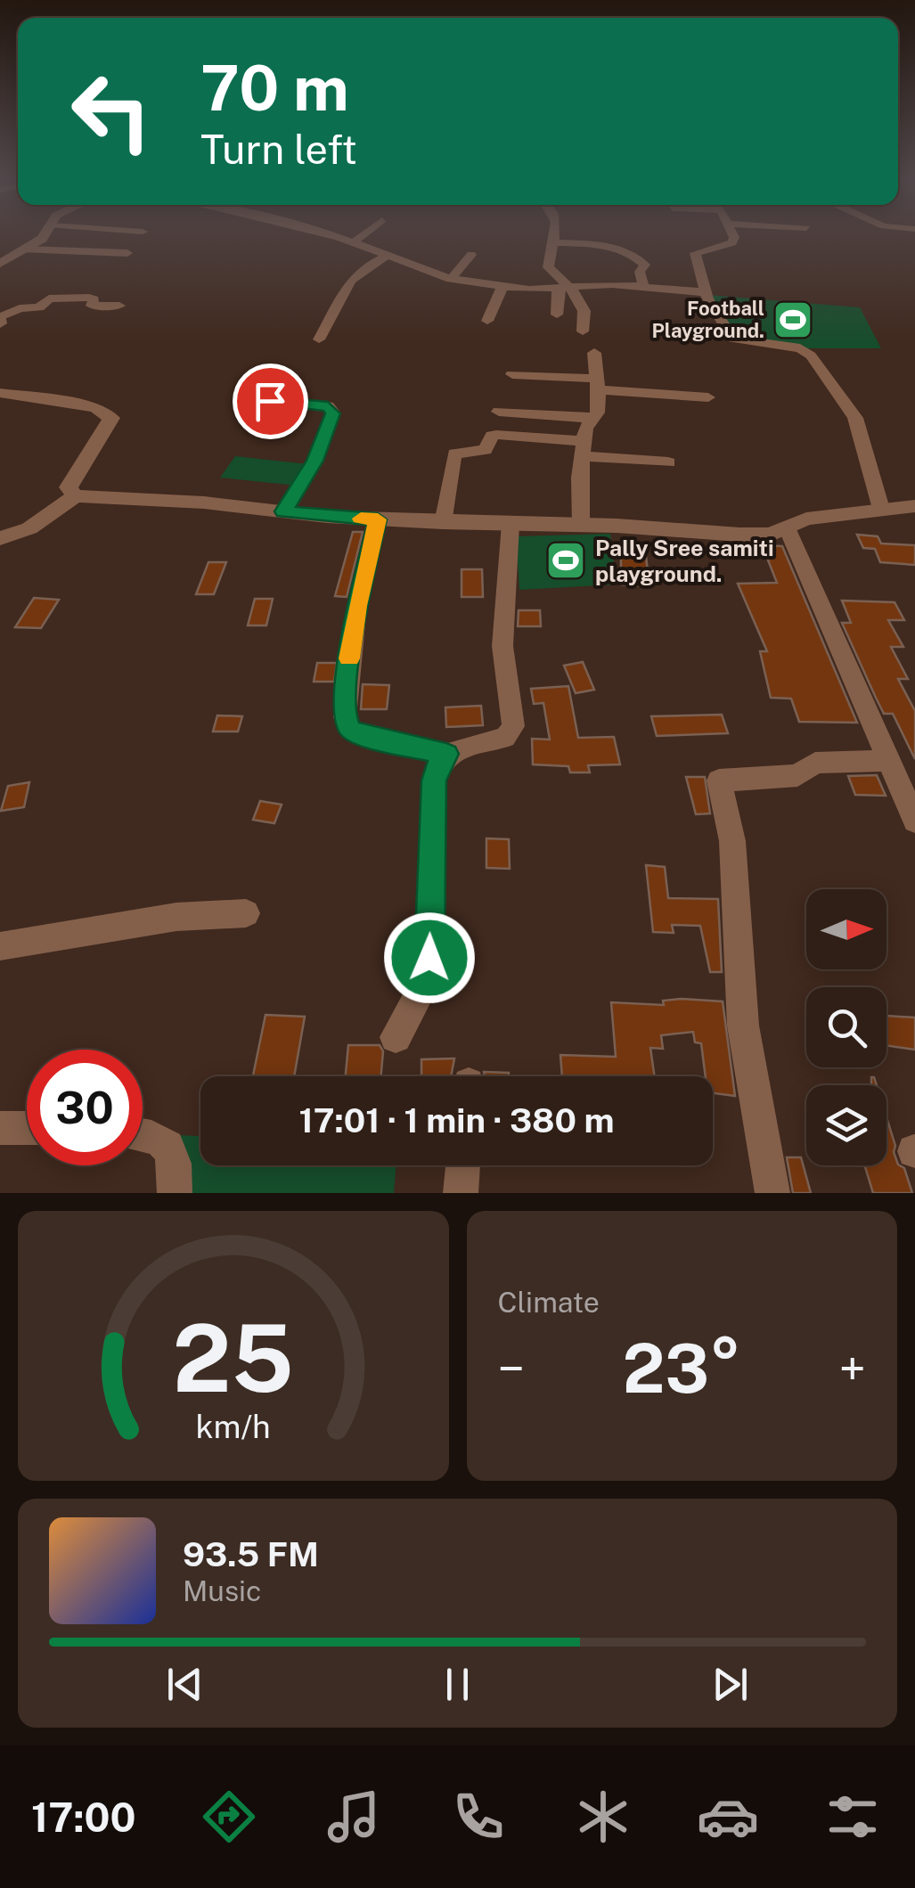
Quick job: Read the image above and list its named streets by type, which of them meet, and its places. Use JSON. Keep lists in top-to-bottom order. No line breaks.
{"places":{"sports":["Football Playground.","Pally Sree samiti playground."]},"north":"right","page":{"turn":["70 m","Turn left"],"limit":"30","trip":"17:01 · 1 min · 380 m","tile":"Climate","heat":["−","23°","+"],"song":["93.5 FM","Music"],"tabs":"17:00","gauge":["25","km/h"]}}
